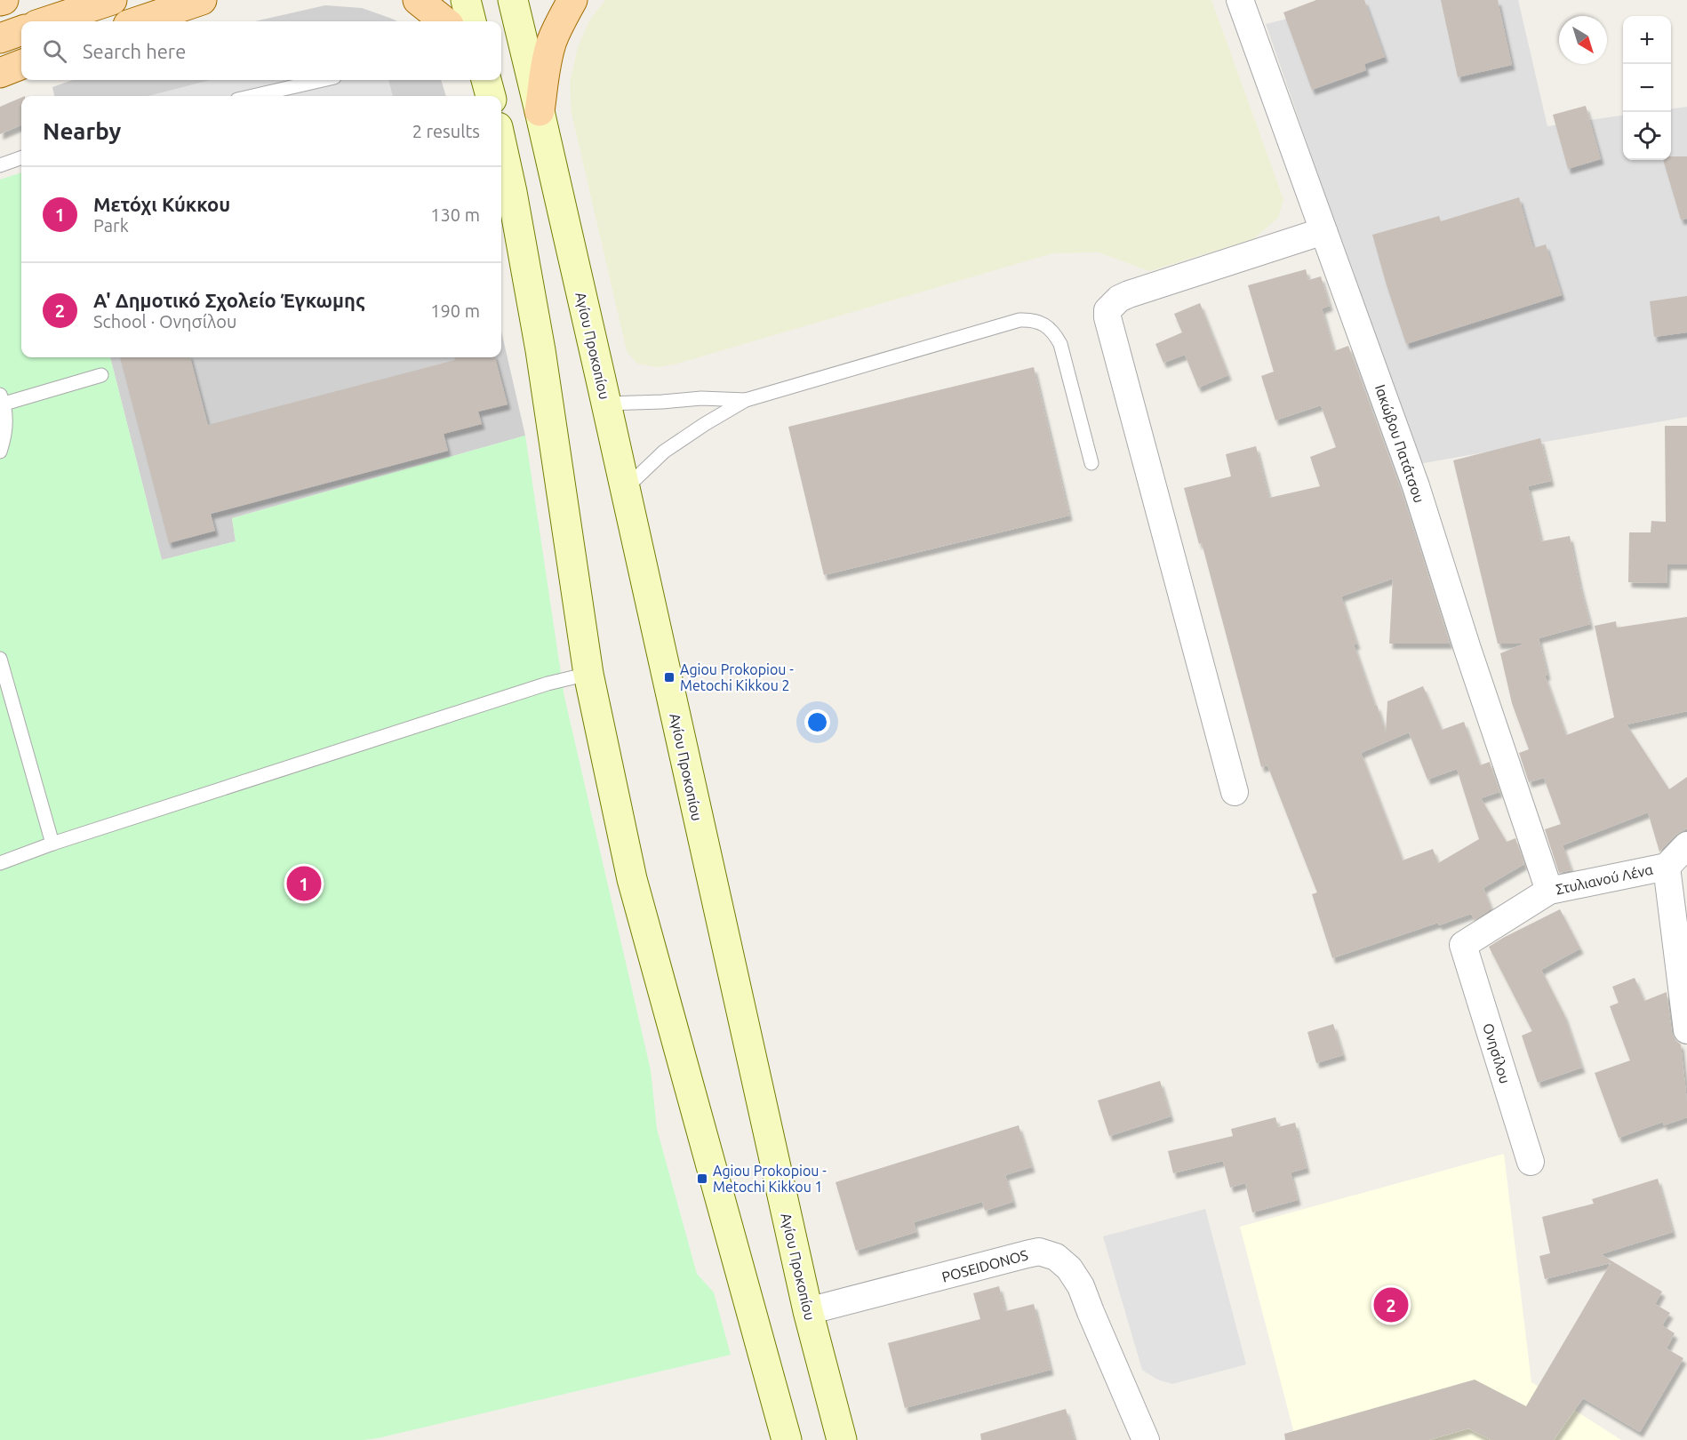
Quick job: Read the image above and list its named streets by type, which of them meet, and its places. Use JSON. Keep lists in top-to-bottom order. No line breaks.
{"streets":{"main road":["Αγίου Προκοπίου"],"street":["Ιακώβου Πατάτσου","Στυλιανού Λένα","Ονησίλου","POSEIDONOS"]},"crossings":[["Αγίου Προκοπίου","POSEIDONOS"],["Ιακώβου Πατάτσου","Στυλιανού Λένα"],["Στυλιανού Λένα","Ονησίλου"]],"places":{"transit":["Agiou Prokopiou - Metochi Kikkou 2","Agiou Prokopiou - Metochi Kikkou 1"]},"north":"bottom right","page":{"map_buttons":["+","−"],"search":"Search here","heading":["Nearby","2 results"],"list":[{"mark":"1","name":"Μετόχι Κύκκου","note":"Park","value":"130 m"},{"mark":"2","name":"Α' Δημοτικό Σχολείο Έγκωμης","note":"School · Ονησίλου","value":"190 m"}],"pins":["1","2"]}}
